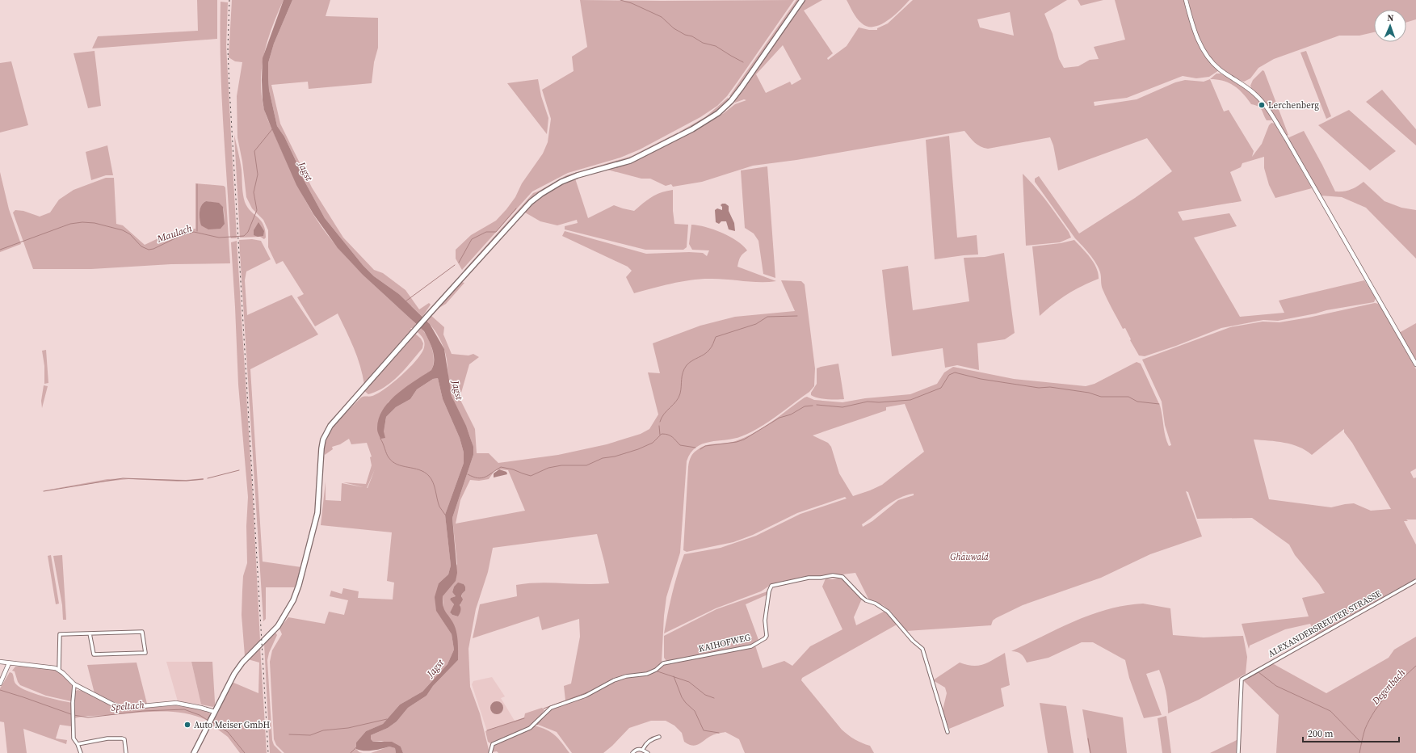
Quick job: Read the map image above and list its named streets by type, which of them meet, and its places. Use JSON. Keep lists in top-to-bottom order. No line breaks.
{"streets":{"street":["ALEXANDERSREUTER STRASSE","KAIHOFWEG"]},"water":["Jagst","Maulach","Degenbach","Speltach"],"parks":["Ghäuwald"],"places":["Lerchenberg","Auto Meiser GmbH"],"scale_bar":"200 m","north":"top"}
